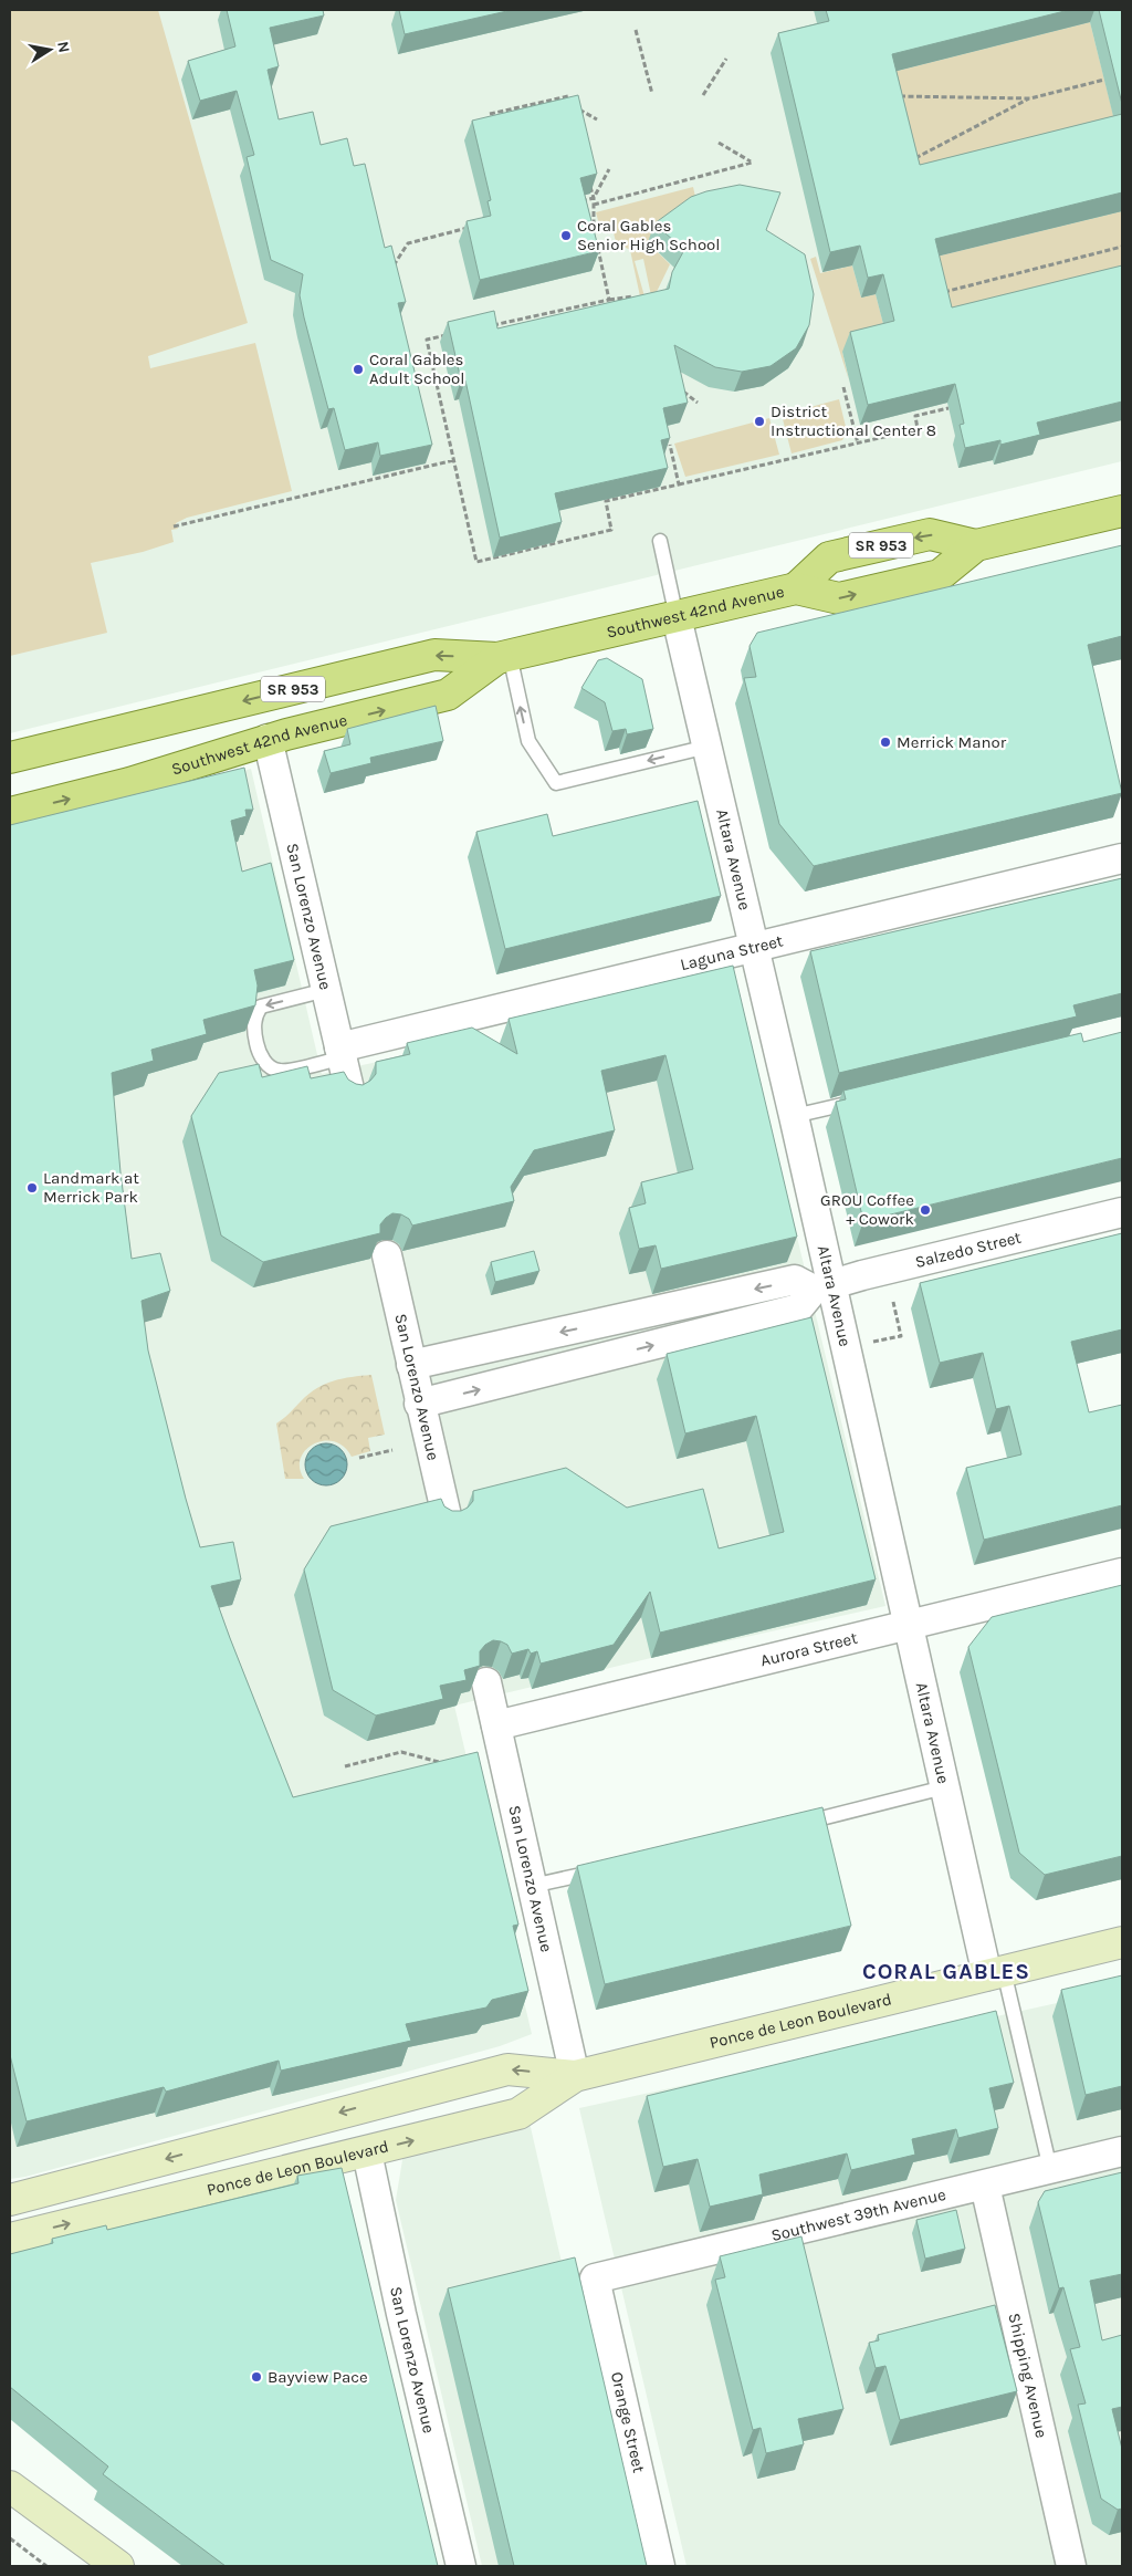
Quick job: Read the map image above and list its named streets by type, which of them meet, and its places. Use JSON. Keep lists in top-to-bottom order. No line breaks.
{"streets":{"main road":["SR 953","Southwest 42nd Avenue"],"street":["Altara Avenue","San Lorenzo Avenue","Laguna Street","Salzedo Street","Aurora Street","Ponce de Leon Boulevard","Southwest 39th Avenue","Shipping Avenue","Orange Street"]},"crossings":[["Southwest 42nd Avenue","Altara Avenue"],["Southwest 42nd Avenue","San Lorenzo Avenue"],["Altara Avenue","Laguna Street"],["Altara Avenue","Salzedo Street"],["Altara Avenue","Aurora Street"],["Altara Avenue","Ponce de Leon Boulevard"],["San Lorenzo Avenue","Laguna Street"],["San Lorenzo Avenue","Aurora Street"],["San Lorenzo Avenue","Ponce de Leon Boulevard"],["Southwest 39th Avenue","Shipping Avenue"],["Southwest 39th Avenue","Orange Street"]],"districts":["CORAL GABLES"],"places":["Coral Gables Senior High School","Coral Gables Adult School","District Instructional Center 8","Merrick Manor","Landmark at Merrick Park","GROU Coffee + Cowork","Bayview Pace"],"north":"right"}
